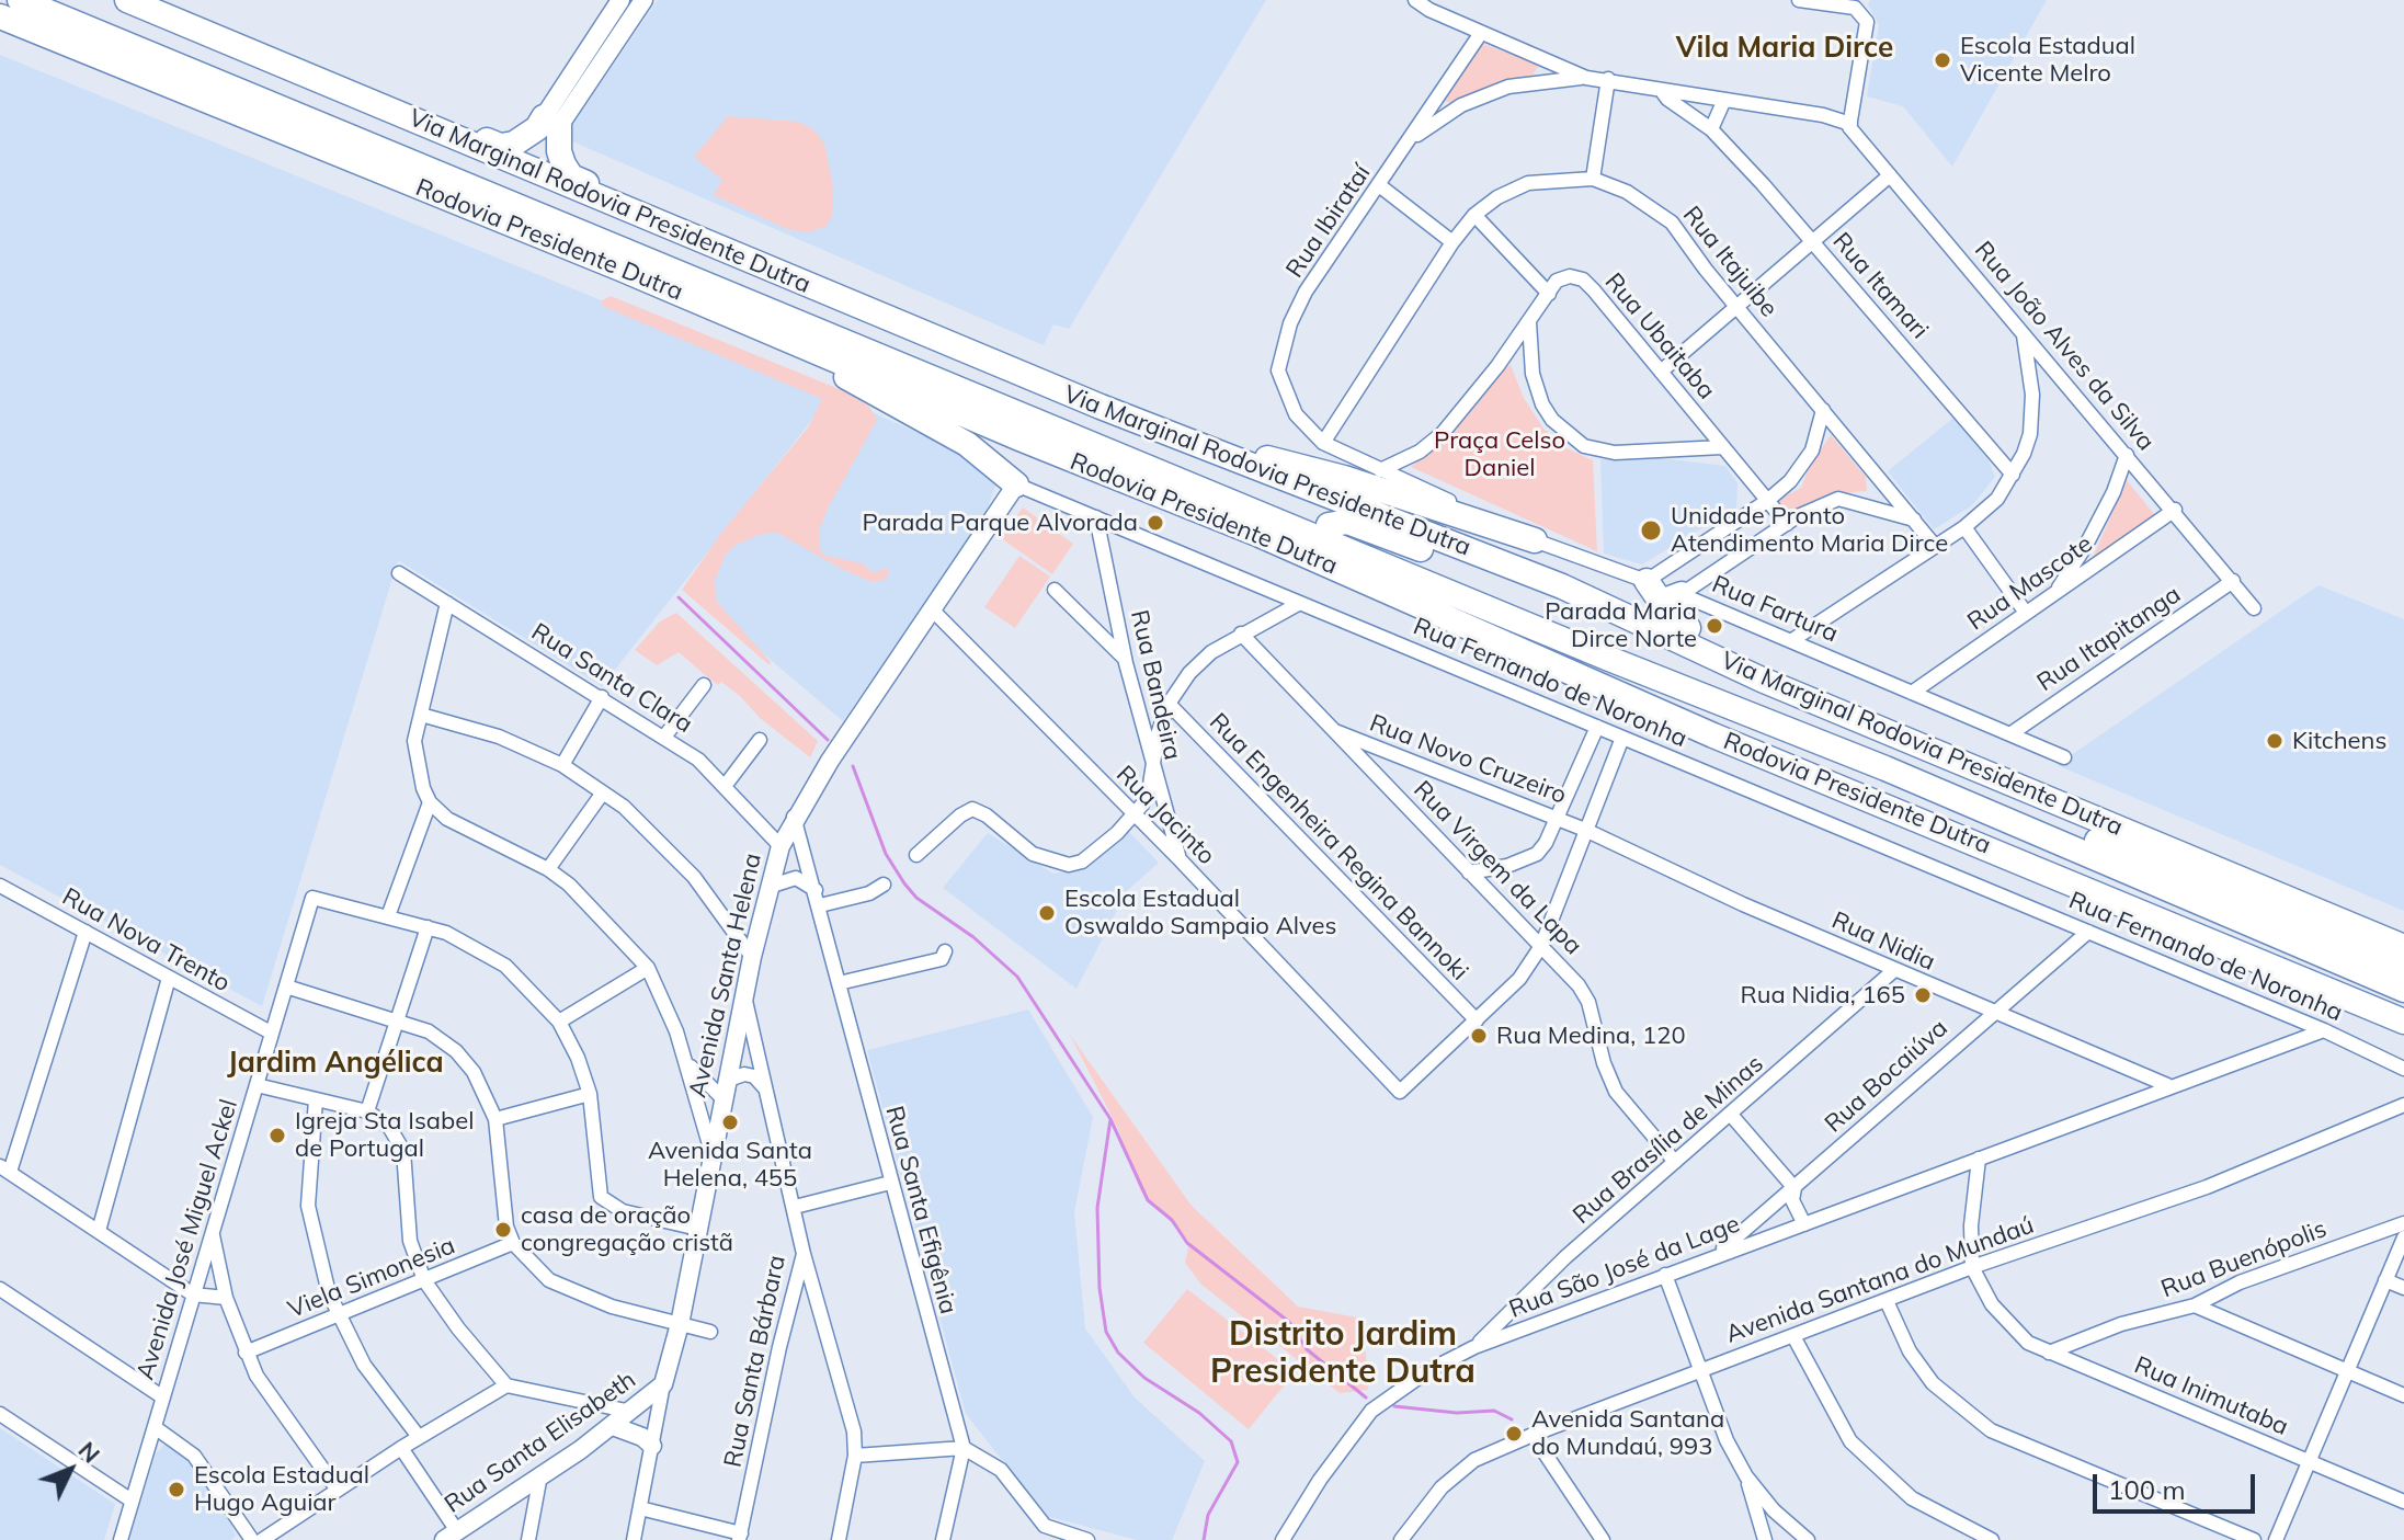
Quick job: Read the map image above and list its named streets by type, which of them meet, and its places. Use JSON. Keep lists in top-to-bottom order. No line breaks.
{"streets":{"highway":["Via Marginal Rodovia Presidente Dutra","Rodovia Presidente Dutra"],"street":["Rua Ibirataí","Rua Itajuibe","Rua Itamari","Rua Ubaitaba","Rua João Alves da Silva","Rua Mascote","Rua Fartura","Rua Itapitanga","Rua Santa Clara","Rua Fernando de Noronha","Rua Bandeira","Rua Novo Cruzeiro","Rua Jacinto","Rua Engenheira Regina Bannoki","Rua Virgem da Lapa","Rua Nova Trento","Rua Nidia","Avenida Santa Helena","Rua Bocaiúva","Rua Brasília de Minas","Rua Santa Efigênia","Avenida José Miguel Ackel","Rua Buenópolis","Rua São José da Lage","Viela Simonesia","Avenida Santana do Mundaú","Rua Santa Bárbara","Rua Inimutaba","Rua Santa Elisabeth"]},"crossings":[["Rua Ibirataí","Rua Itajuibe"],["Rua João Alves da Silva","Rua Mascote"],["Rua João Alves da Silva","Rua Itapitanga"],["Rua Mascote","Rua Fartura"],["Rua Fartura","Rua Itapitanga"],["Rua Santa Clara","Avenida Santa Helena"],["Rua Fernando de Noronha","Rua Bandeira"],["Rua Fernando de Noronha","Avenida Santa Helena"],["Rua Fernando de Noronha","Rua Bocaiúva"],["Rua Fernando de Noronha","Rua São José da Lage"],["Rua Bandeira","Rua Jacinto"],["Rua Novo Cruzeiro","Rua Virgem da Lapa"],["Rua Novo Cruzeiro","Rua Nidia"],["Rua Jacinto","Rua Engenheira Regina Bannoki"],["Rua Jacinto","Avenida Santa Helena"],["Rua Virgem da Lapa","Rua Brasília de Minas"],["Rua Nova Trento","Avenida José Miguel Ackel"],["Rua Nidia","Rua Bocaiúva"],["Rua Nidia","Rua Brasília de Minas"],["Rua Nidia","Rua São José da Lage"],["Avenida Santa Helena","Rua Santa Efigênia"],["Avenida Santa Helena","Rua Santa Bárbara"],["Avenida Santa Helena","Rua Santa Elisabeth"],["Rua Bocaiúva","Rua São José da Lage"],["Rua Brasília de Minas","Rua São José da Lage"],["Rua Buenópolis","Rua Inimutaba"],["Avenida Santana do Mundaú","Rua Inimutaba"]],"districts":["Vila Maria Dirce","Jardim Angélica","Distrito Jardim Presidente Dutra"],"parks":["Praça Celso Daniel"],"places":["Escola Estadual Vicente Melro","Parada Parque Alvorada","Unidade Pronto Atendimento Maria Dirce","Parada Maria Dirce Norte","Kitchens","Escola Estadual Oswaldo Sampaio Alves","Rua Nidia, 165","Rua Medina, 120","Avenida Santa Helena, 455","Igreja Sta Isabel de Portugal","casa de oração congregação cristã","Avenida Santana do Mundaú, 993","Escola Estadual Hugo Aguiar"],"scale_bar":"100 m","north":"top right"}
